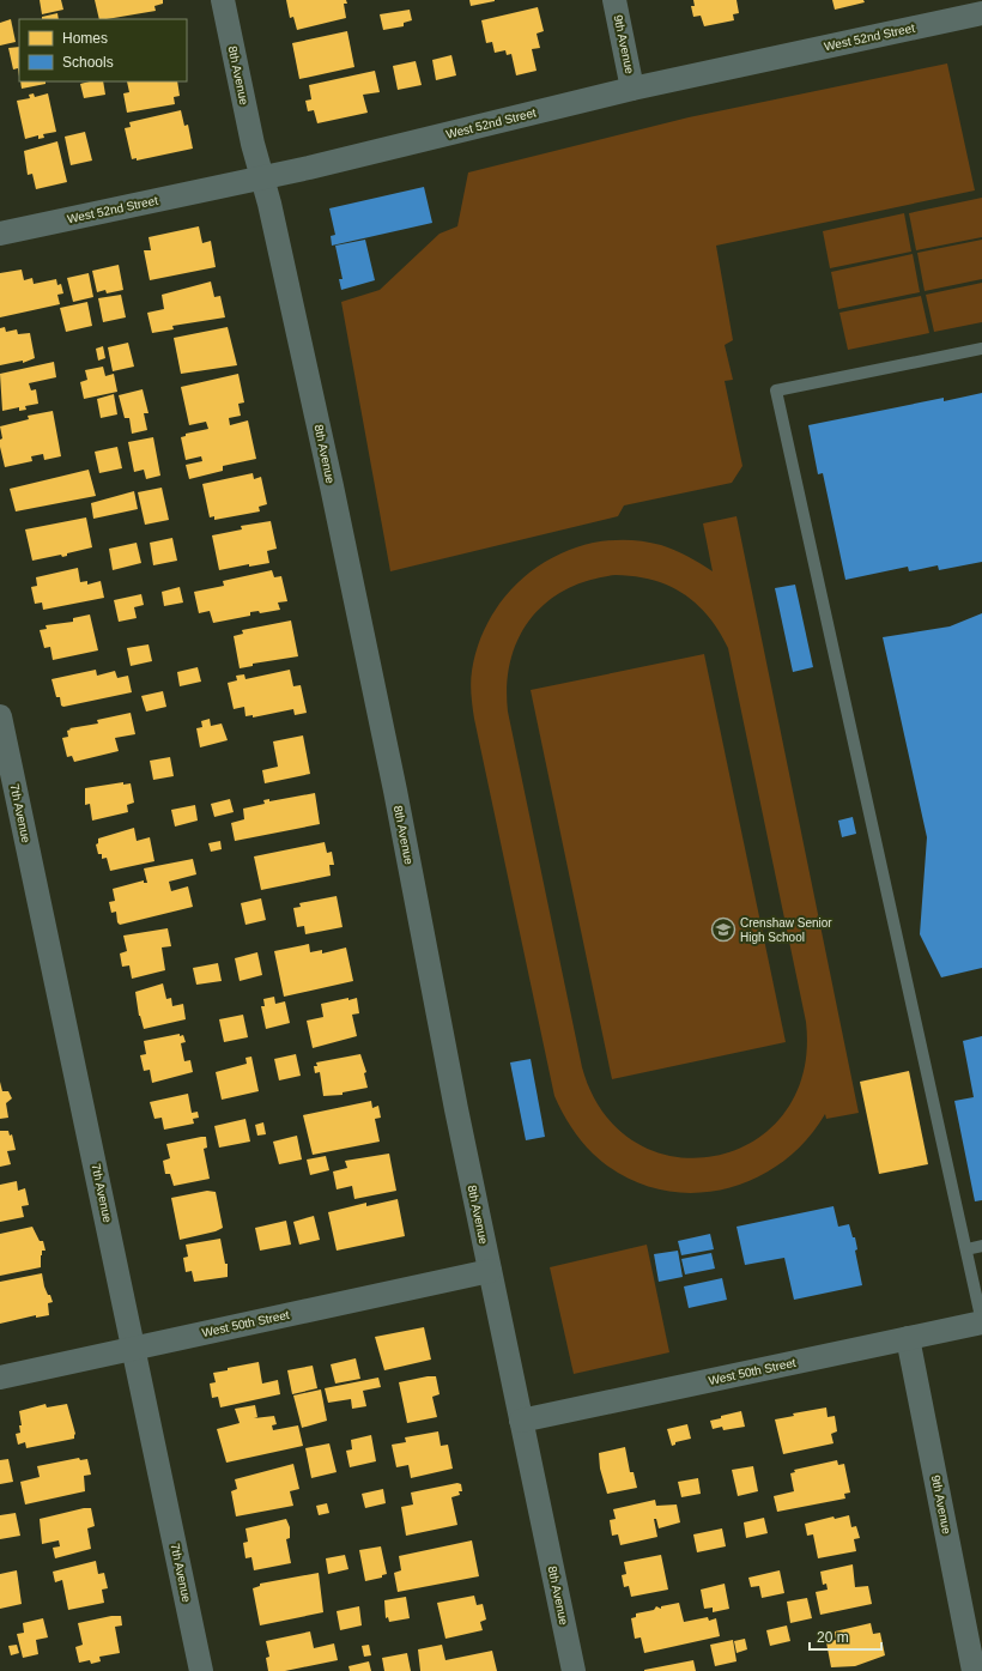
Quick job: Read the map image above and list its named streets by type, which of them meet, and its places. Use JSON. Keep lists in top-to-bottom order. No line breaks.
{"streets":{"street":["West 52nd Street","9th Avenue","8th Avenue","7th Avenue","West 50th Street"]},"crossings":[["West 52nd Street","9th Avenue"],["West 52nd Street","8th Avenue"],["9th Avenue","West 50th Street"],["8th Avenue","West 50th Street"],["7th Avenue","West 50th Street"]],"places":{"school or university":["Crenshaw Senior High School"]},"legend":["Homes","Schools"],"scale_bar":"20 m"}
